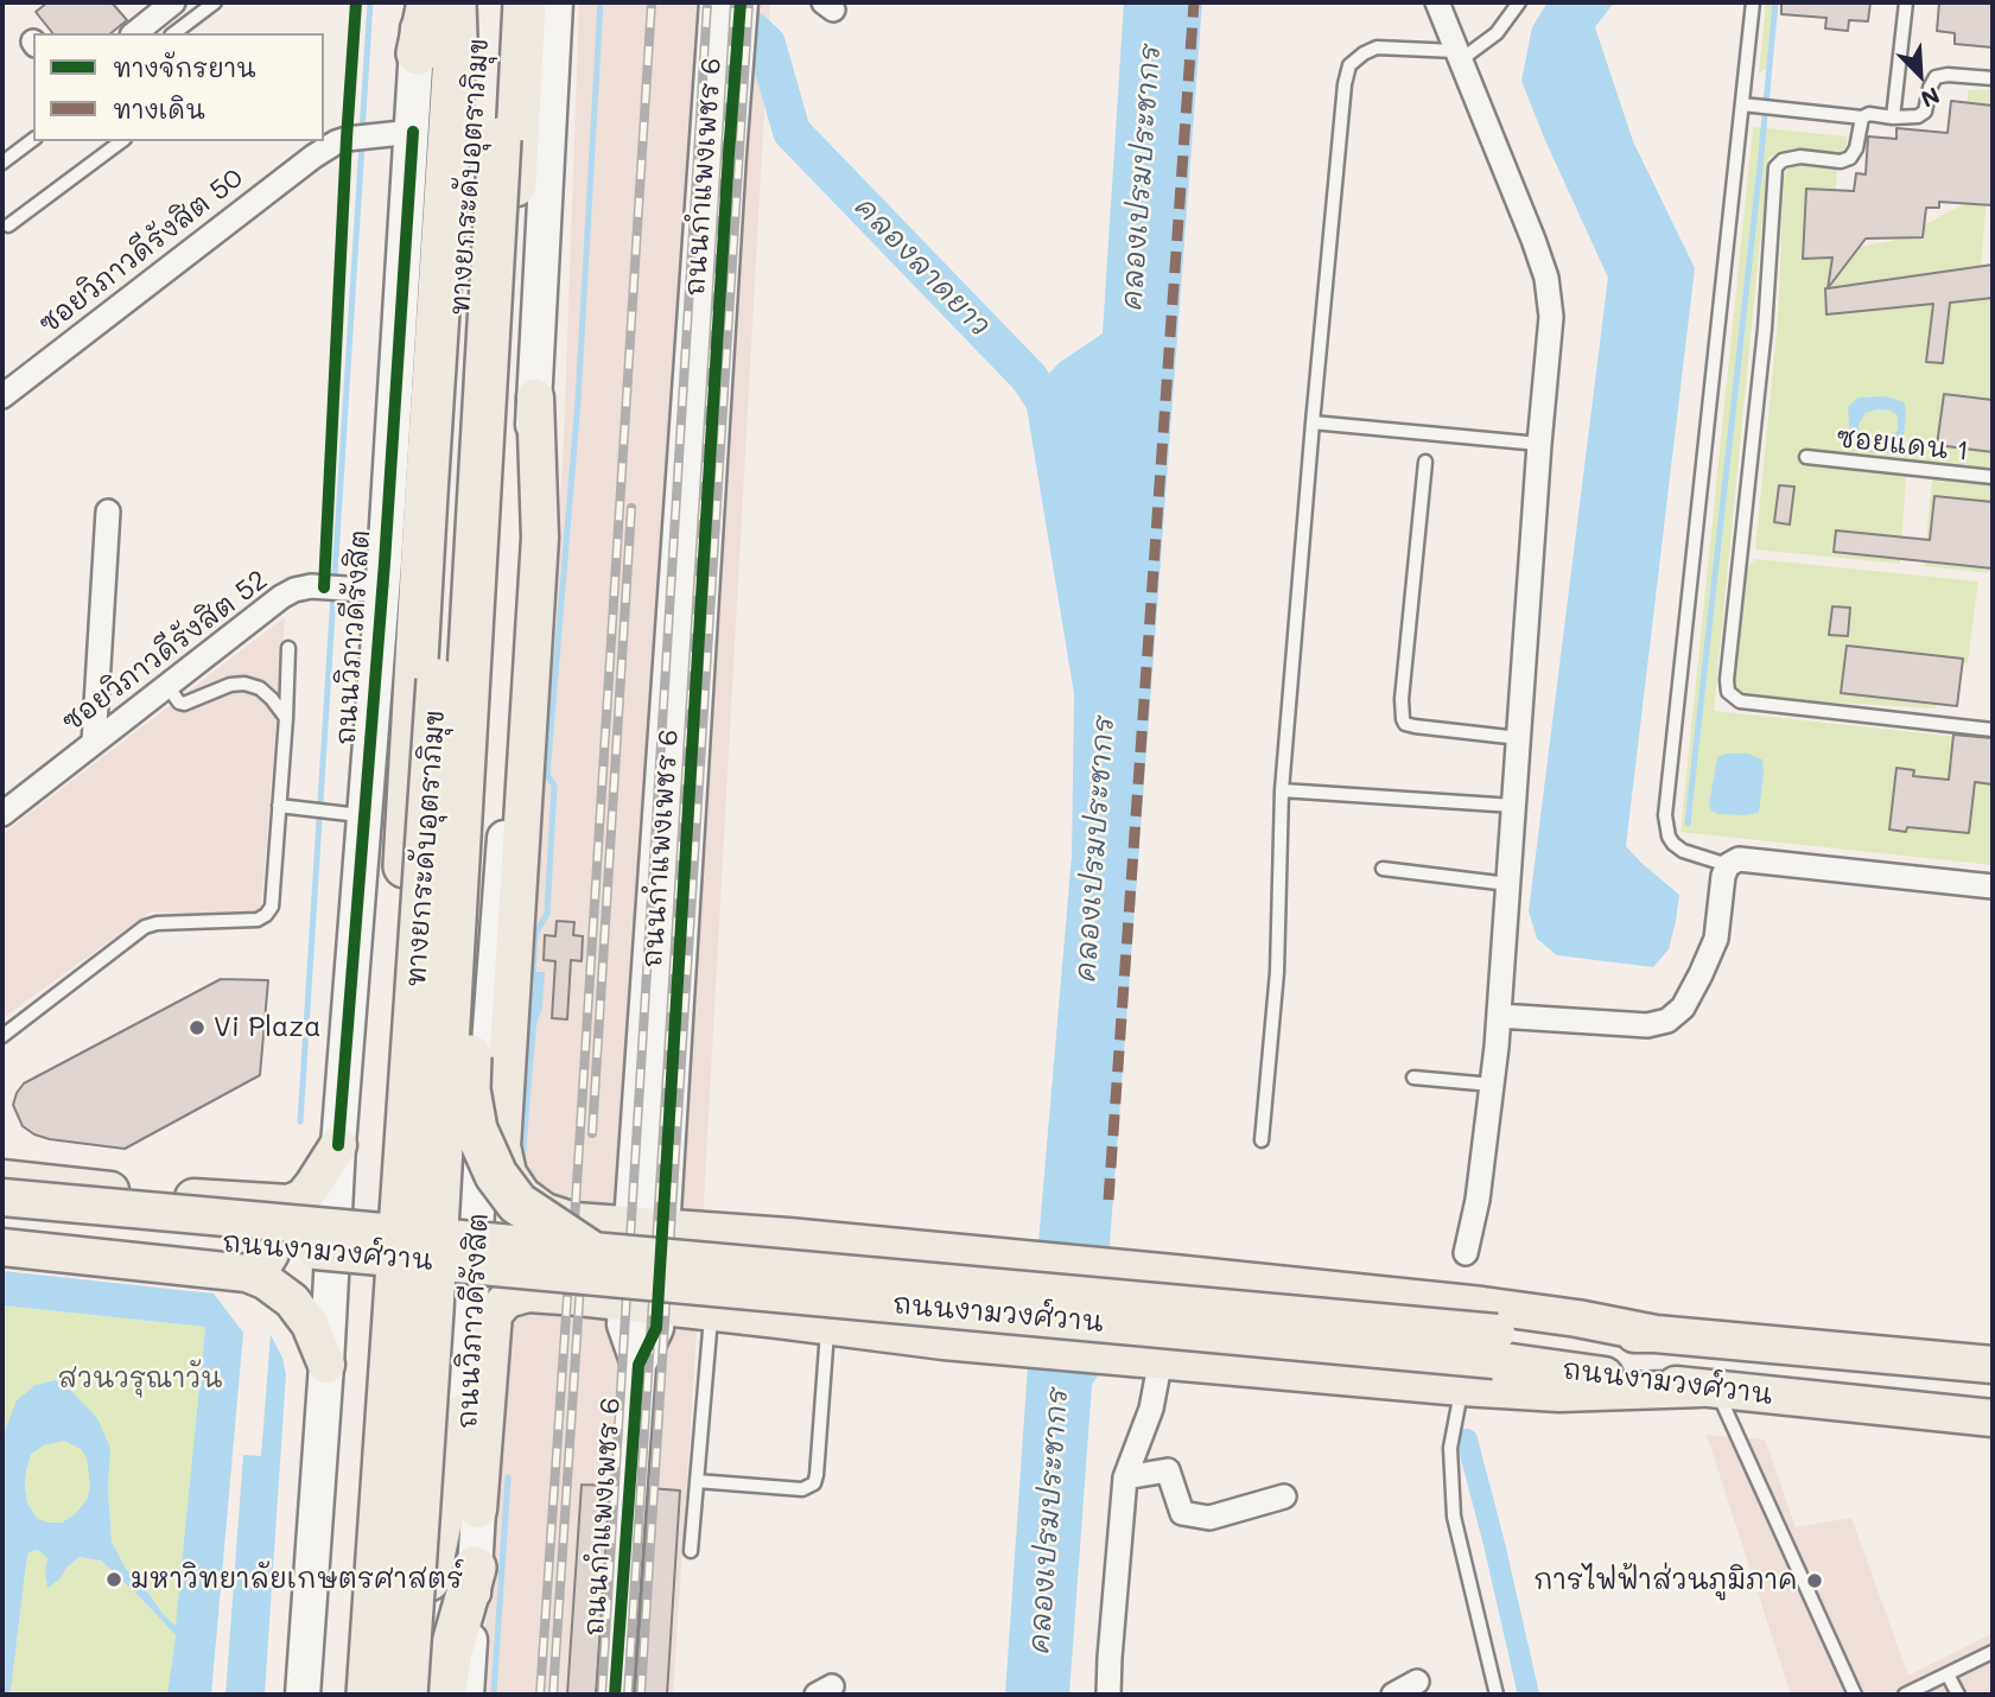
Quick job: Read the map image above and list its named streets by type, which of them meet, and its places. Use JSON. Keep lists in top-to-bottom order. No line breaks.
{"streets":{"highway":["ทางยกระดับอุตราภิมุข","ถนนวิภาวดีรังสิต"],"main road":["ถนนกำแพงเพชร 6","ถนนงามวงศ์วาน"],"street":["ซอยวิภาวดีรังสิต 50","ซอยวิภาวดีรังสิต 52"],"lane":["ซอยแดน 1"]},"crossings":[["ซอยวิภาวดีรังสิต 50","ถนนวิภาวดีรังสิต"],["ถนนวิภาวดีรังสิต","ซอยวิภาวดีรังสิต 52"]],"water":["คลองเปรมประชากร","คลองลาดยาว"],"parks":["สวนวรุณาวัน"],"places":["Vi Plaza","มหาวิทยาลัยเกษตรศาสตร์","การไฟฟ้าส่วนภูมิภาค"],"legend":["ทางจักรยาน","ทางเดิน"],"north":"bottom right"}
